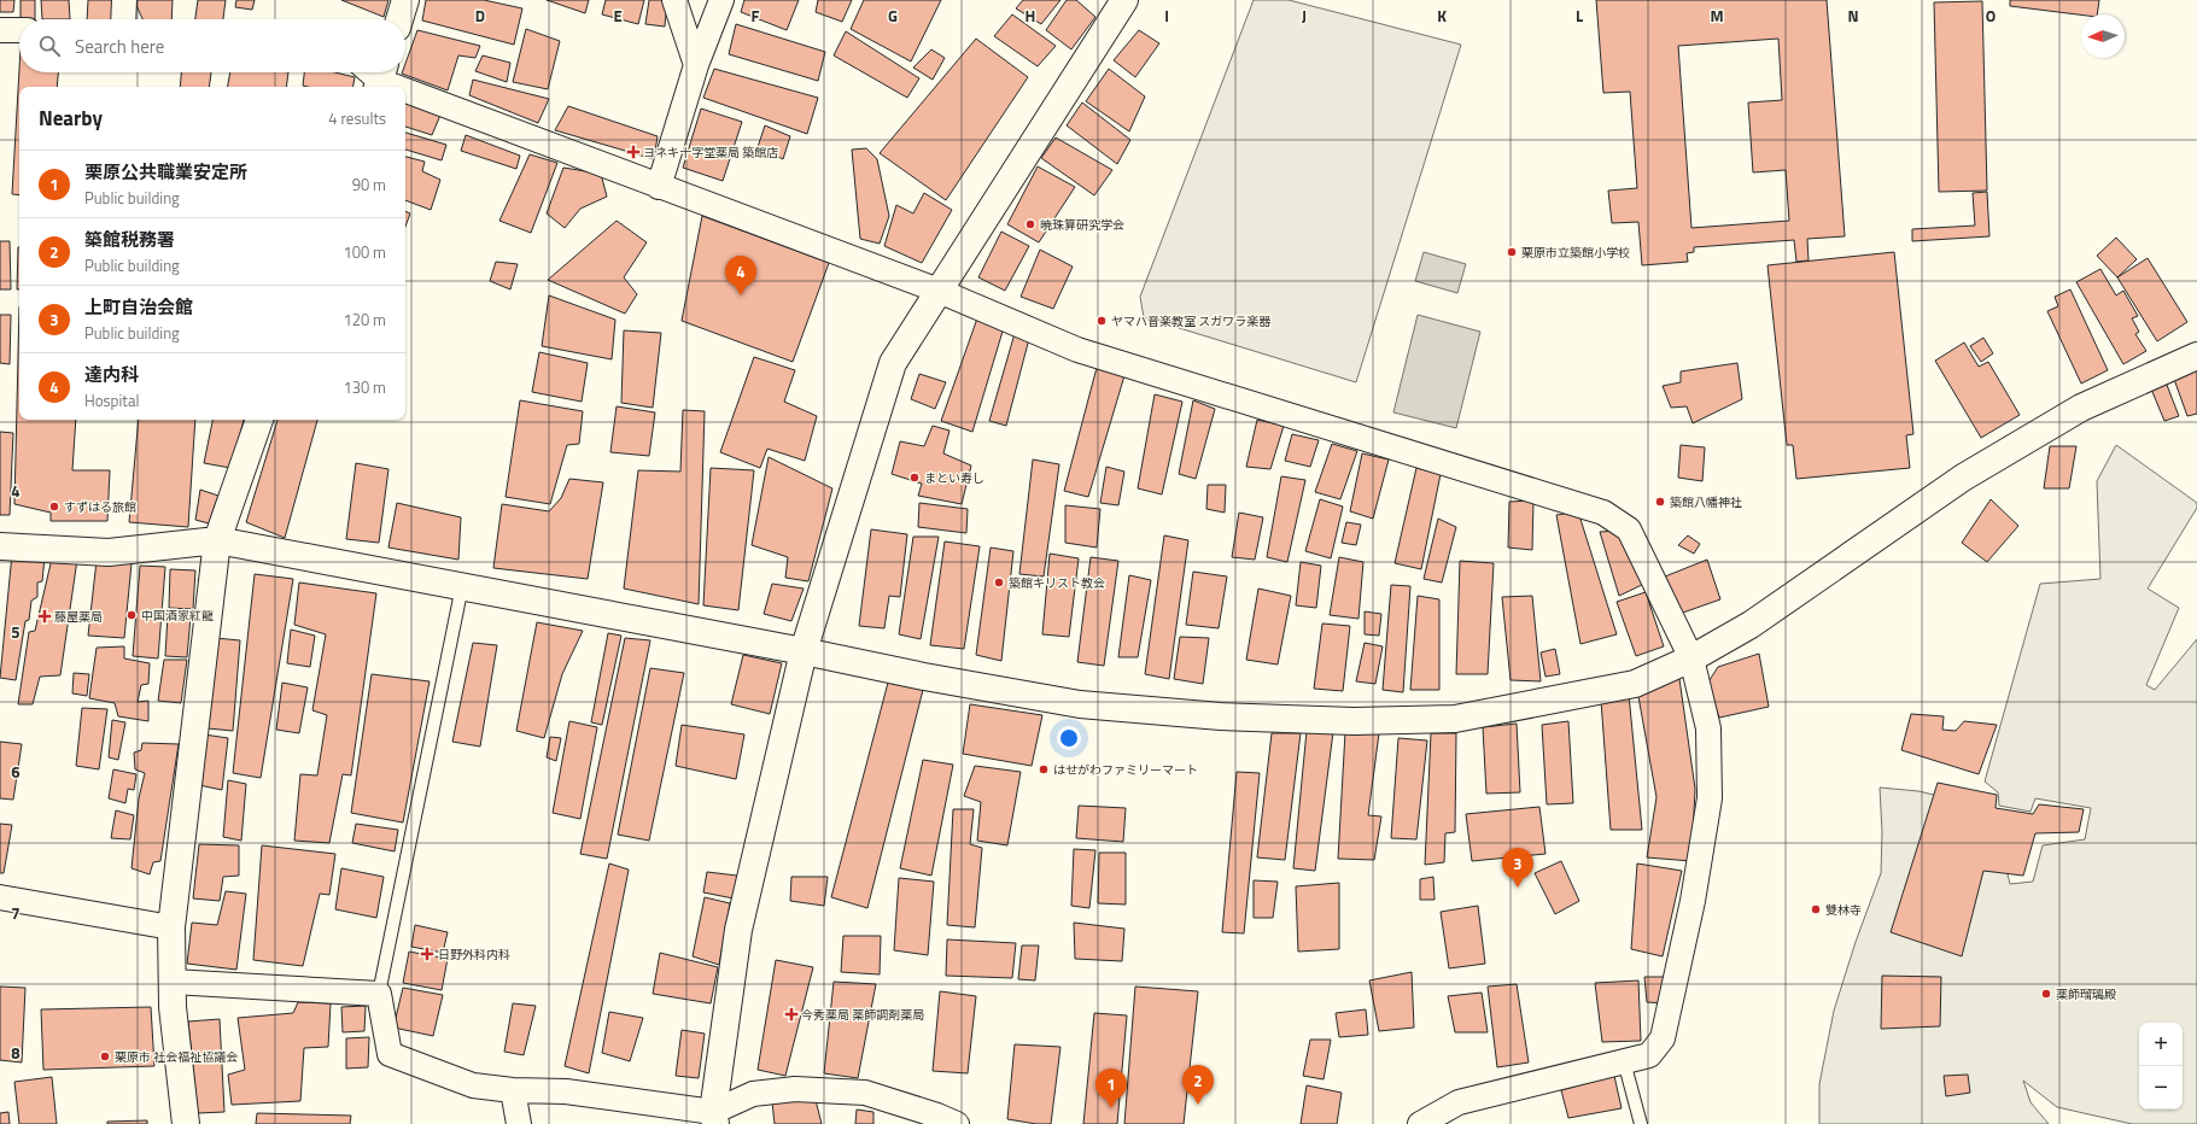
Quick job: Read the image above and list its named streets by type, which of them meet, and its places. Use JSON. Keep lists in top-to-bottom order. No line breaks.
{"places":{"health":["ヨネキ十字堂薬局 築館店","藤屋薬局","日野外科内科","今秀薬局 薬師調剤薬局"],"other":["暁珠算研究学会","栗原市立築館小学校","ヤマハ音楽教室 スガワラ楽器","まとい寿し","築館八幡神社","すずはる旅館","築館キリスト教会","中国酒家紅龍","はせがわファミリーマート","雙林寺","薬師瑠璃殿","栗原市 社会福祉協議会"]},"north":"left","page":{"search":"Search here","heading":["Nearby","4 results"],"list":[{"mark":"1","name":"栗原公共職業安定所","note":"Public building","value":"90 m"},{"mark":"2","name":"築館税務署","note":"Public building","value":"100 m"},{"mark":"3","name":"上町自治会館","note":"Public building","value":"120 m"},{"mark":"4","name":"達内科","note":"Hospital","value":"130 m"}],"pins":["4","3","2","1"],"map_buttons":["+","−"]},"grid":{"columns":["D","E","F","G","H","I","J","K","L","M","N","O"],"rows":["4","5","6","7","8"]}}
